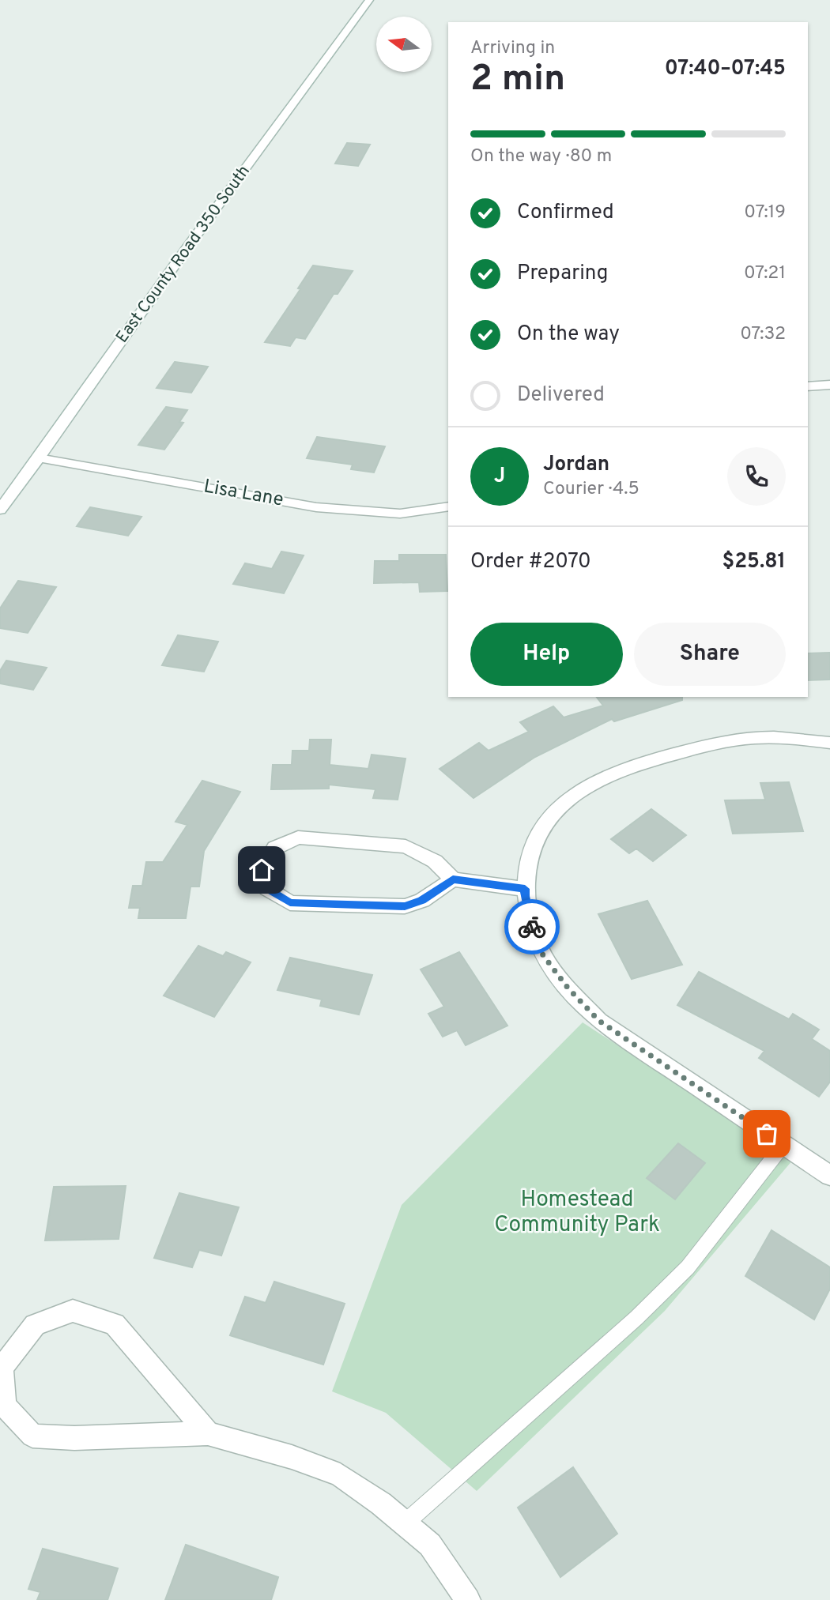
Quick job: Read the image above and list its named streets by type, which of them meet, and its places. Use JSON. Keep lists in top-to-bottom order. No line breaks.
{"streets":{"street":["East County Road 350 South","Lisa Lane"]},"crossings":[["East County Road 350 South","Lisa Lane"]],"parks":["Homestead Community Park"],"north":"left","page":{"heading":["2 min","Arriving in","07:40–07:45"],"panel":["Jordan","Courier · 4.5","Order #2070","$25.81"],"bar":"On the way · 80 m","list":[["Confirmed","07:19"],["Preparing","07:21"],["On the way","07:32"],"Delivered"],"round":"J","buttons":["Help","Share"]}}
